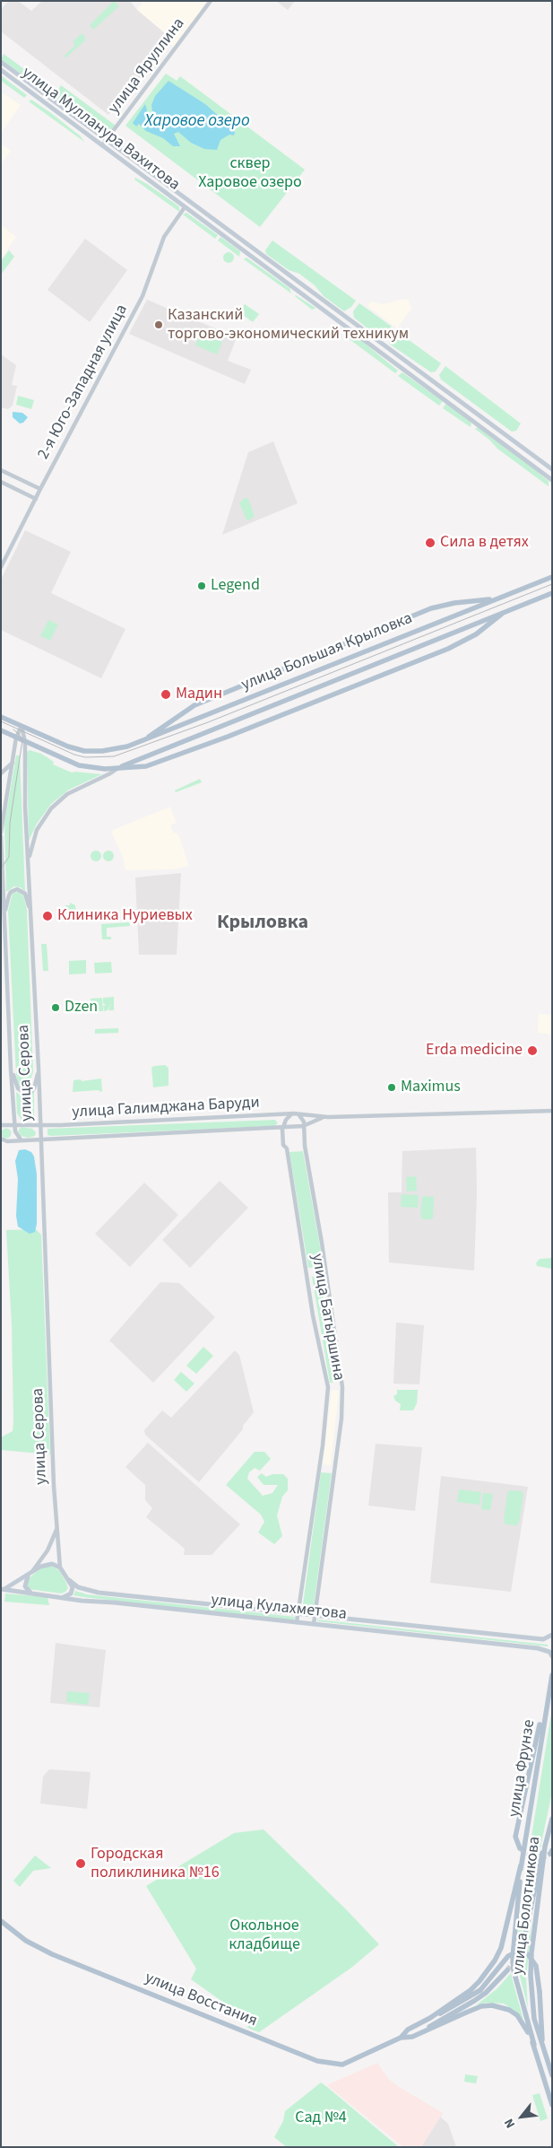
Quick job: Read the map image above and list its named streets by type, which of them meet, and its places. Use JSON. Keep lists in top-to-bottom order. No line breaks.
{"streets":{"main road":["улица Мулланура Вахитова","улица Большая Крыловка","улица Кулахметова","улица Фрунзе","улица Болотникова","улица Восстания"],"street":["улица Яруллина","2-я Юго-Западная улица","улица Серова","улица Галимджана Баруди","улица Батыршина"]},"crossings":[["улица Яруллина","улица Мулланура Вахитова"],["улица Мулланура Вахитова","2-я Юго-Западная улица"],["улица Большая Крыловка","улица Серова"],["улица Серова","улица Галимджана Баруди"],["улица Серова","улица Кулахметова"],["улица Галимджана Баруди","улица Батыршина"],["улица Батыршина","улица Кулахметова"],["улица Фрунзе","улица Восстания"]],"districts":["Крыловка"],"water":["Харовое озеро"],"parks":["сквер Харовое озеро","Окольное кладбище","Сад №4"],"places":["Казанский торгово-экономический техникум","Сила в детях","Legend","Мадин","Клиника Нуриевых","Dzen","Erda medicine","Maximus","Городская поликлиника №16"],"north":"bottom left"}
